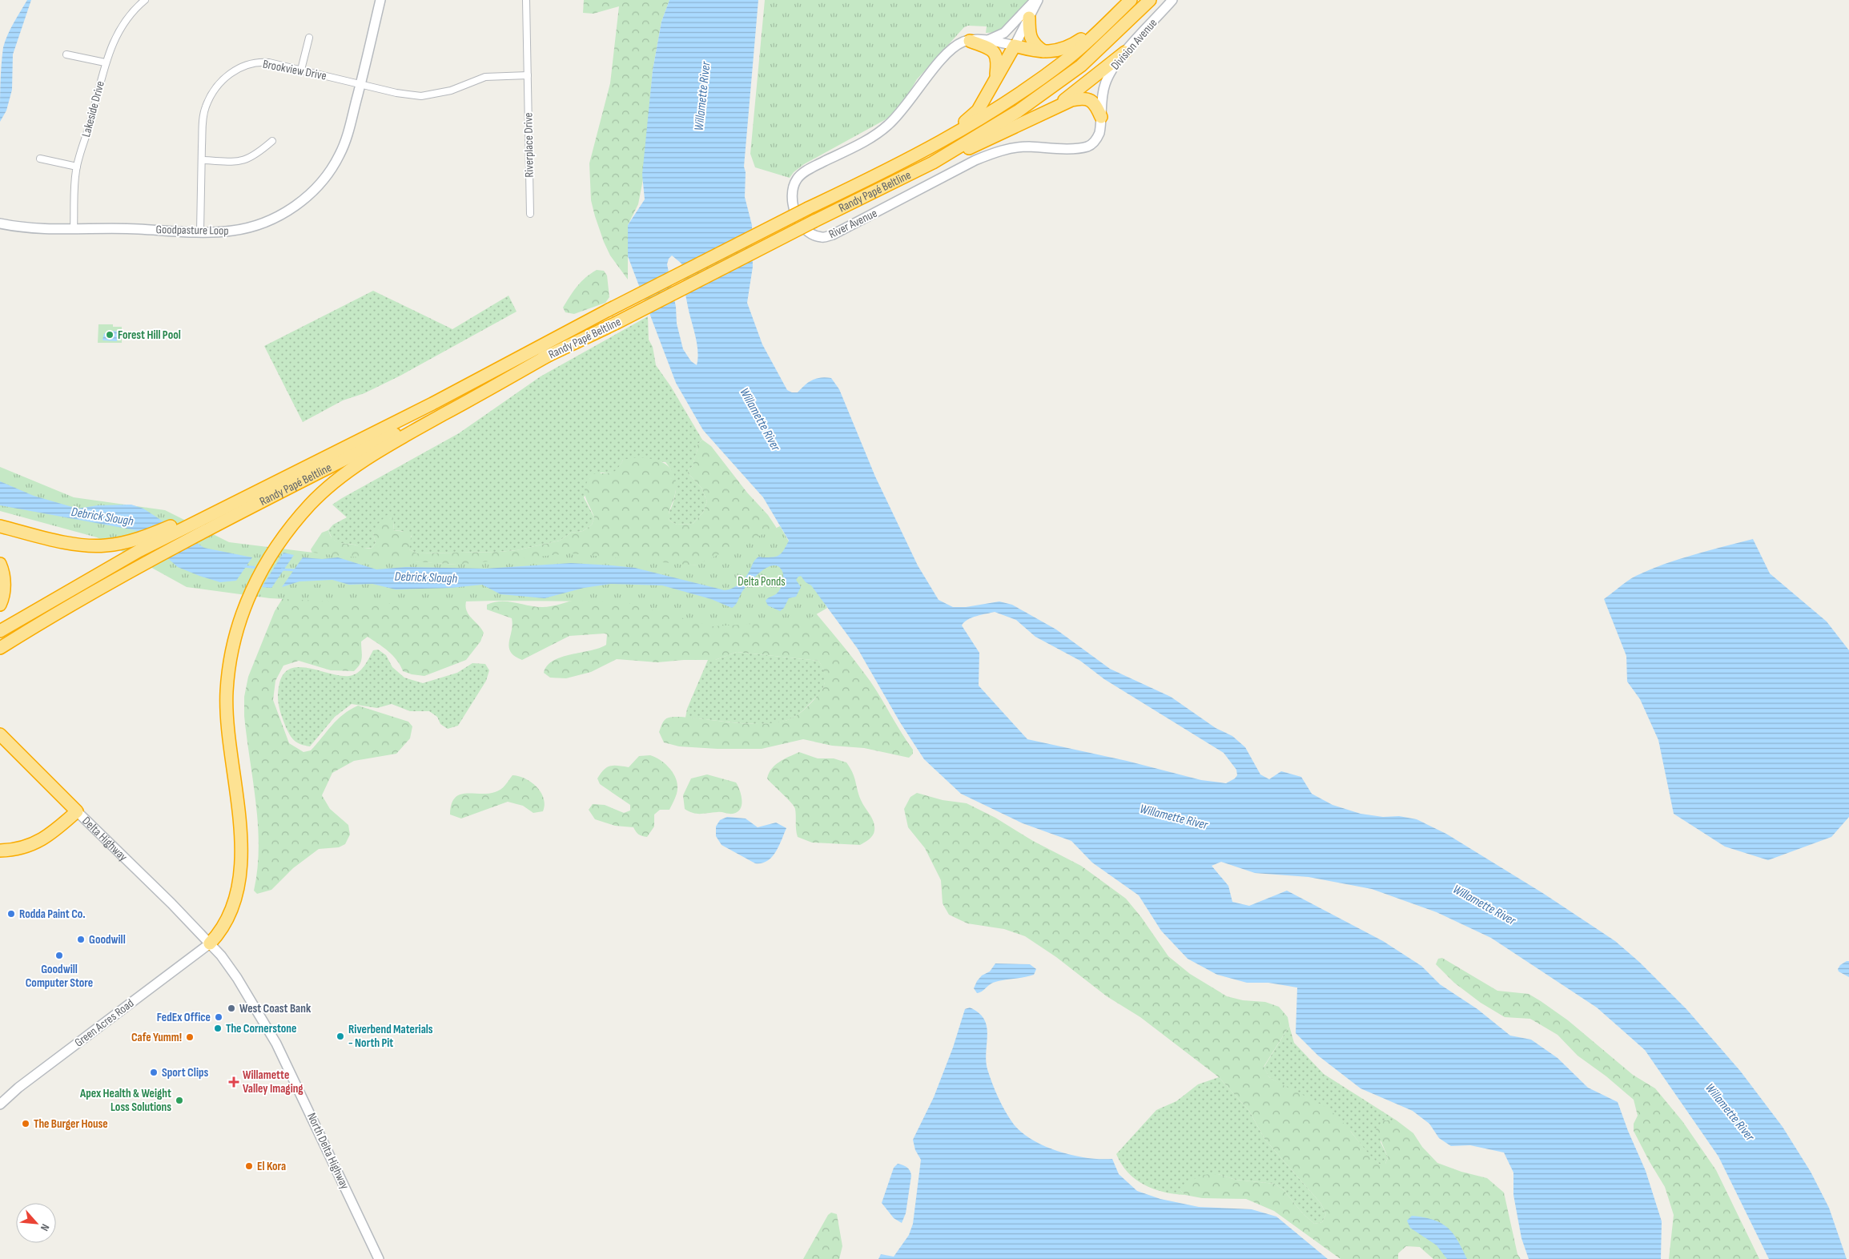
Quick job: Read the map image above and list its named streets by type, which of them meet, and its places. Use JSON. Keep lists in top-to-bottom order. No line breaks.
{"streets":{"highway":["Randy Papé Beltline","Delta Highway"],"street":["Division Avenue","Brookview Drive","Lakeside Drive","Riverplace Drive","River Avenue","Goodpasture Loop","Green Acres Road","North Delta Highway"]},"crossings":[["Division Avenue","River Avenue"],["Brookview Drive","Goodpasture Loop"],["Lakeside Drive","Goodpasture Loop"],["Delta Highway","Green Acres Road"],["Delta Highway","North Delta Highway"],["Green Acres Road","North Delta Highway"]],"water":["Willamette River","Debrick Slough"],"parks":["Delta Ponds"],"places":{"other":["Forest Hill Pool","Rodda Paint Co.","Goodwill","Goodwill Computer Store","West Coast Bank","FedEx Office","The Cornerstone","Riverbend Materials - North Pit","Cafe Yumm!","Sport Clips","Apex Health & Weight Loss Solutions","The Burger House","El Kora"],"health":["Willamette Valley Imaging"]},"north":"bottom right"}
